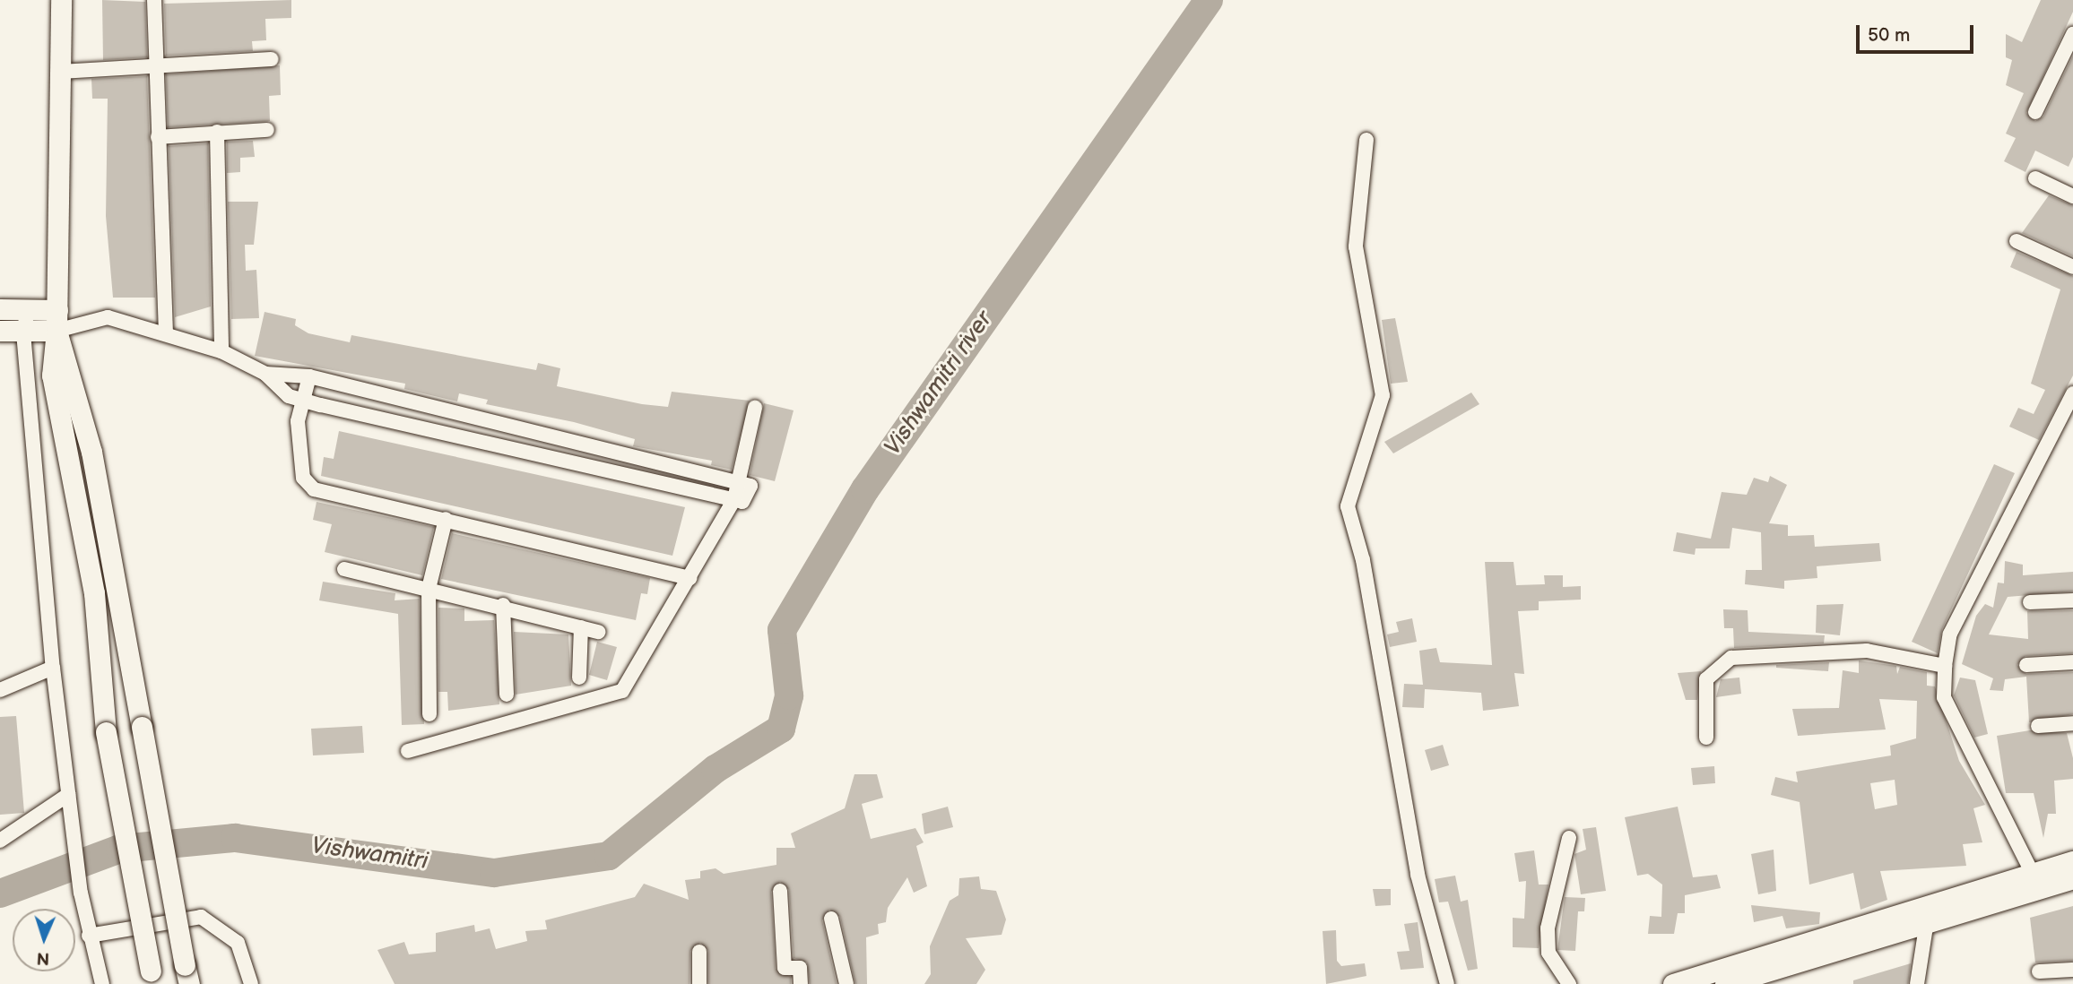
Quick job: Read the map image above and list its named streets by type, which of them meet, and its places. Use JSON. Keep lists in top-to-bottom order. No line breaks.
{"water":["Vishwamitri river","Vishwamitri"],"scale_bar":"50 m","north":"bottom"}
